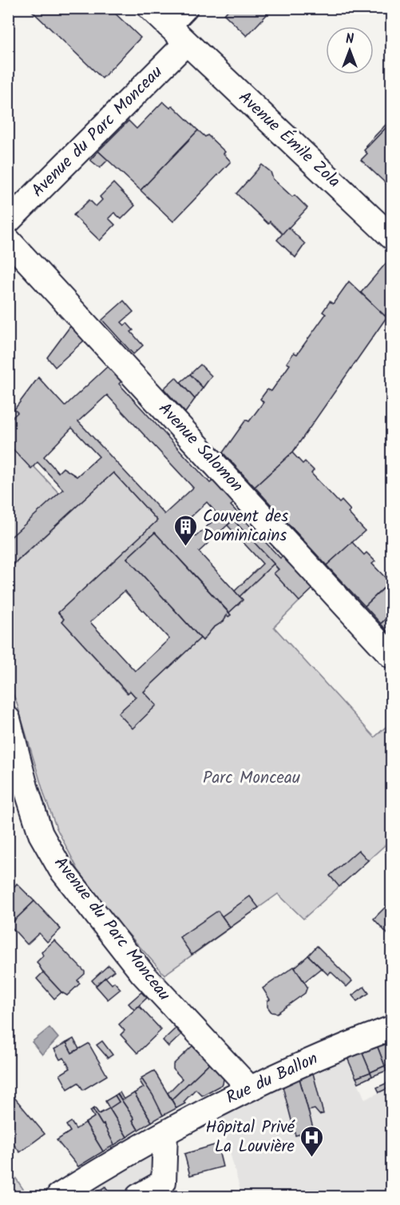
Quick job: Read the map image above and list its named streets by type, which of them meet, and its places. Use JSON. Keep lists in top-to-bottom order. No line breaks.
{"streets":{"street":["Avenue du Parc Monceau","Avenue Émile Zola","Avenue Salomon","Rue du Ballon"]},"crossings":[["Avenue du Parc Monceau","Avenue Émile Zola"],["Avenue du Parc Monceau","Rue du Ballon"]],"parks":["Parc Monceau"],"places":{"building":["Couvent des Dominicains"],"hospital":["Hôpital Privé La Louvière"]},"north":"top"}
